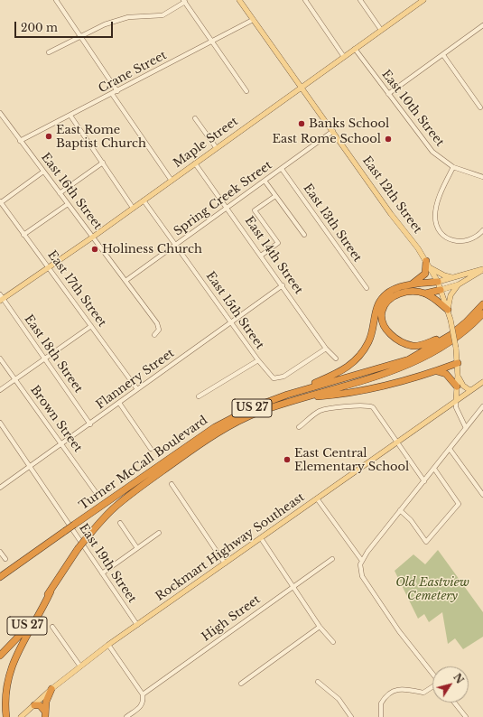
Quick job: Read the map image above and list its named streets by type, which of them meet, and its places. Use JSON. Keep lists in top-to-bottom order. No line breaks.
{"streets":{"highway":["US 27","Turner McCall Boulevard"],"main road":["Maple Street","East 12th Street","Rockmart Highway Southeast"],"street":["Crane Street","East 10th Street","East 16th Street","Spring Creek Street","East 13th Street","East 14th Street","East 17th Street","East 15th Street","East 18th Street","Flannery Street","Brown Street","East 19th Street","High Street"]},"crossings":[["Crane Street","East 16th Street"],["Crane Street","East 12th Street"],["East 10th Street","Maple Street"],["Maple Street","East 16th Street"],["Maple Street","East 12th Street"],["Maple Street","East 14th Street"],["Maple Street","East 17th Street"],["Maple Street","East 15th Street"],["Maple Street","East 18th Street"],["East 16th Street","Spring Creek Street"],["East 12th Street","Spring Creek Street"],["East 12th Street","Rockmart Highway Southeast"],["Spring Creek Street","East 13th Street"],["Spring Creek Street","East 14th Street"],["Spring Creek Street","East 15th Street"],["East 14th Street","East 15th Street"],["East 14th Street","Flannery Street"],["East 17th Street","Flannery Street"],["East 15th Street","Flannery Street"],["East 18th Street","Flannery Street"],["Flannery Street","Brown Street"],["Flannery Street","East 19th Street"],["Rockmart Highway Southeast","East 19th Street"]],"parks":["Old Eastview Cemetery"],"places":["Banks School","East Rome Baptist Church","East Rome School","Holiness Church","East Central Elementary School"],"scale_bar":"200 m","north":"top right"}
